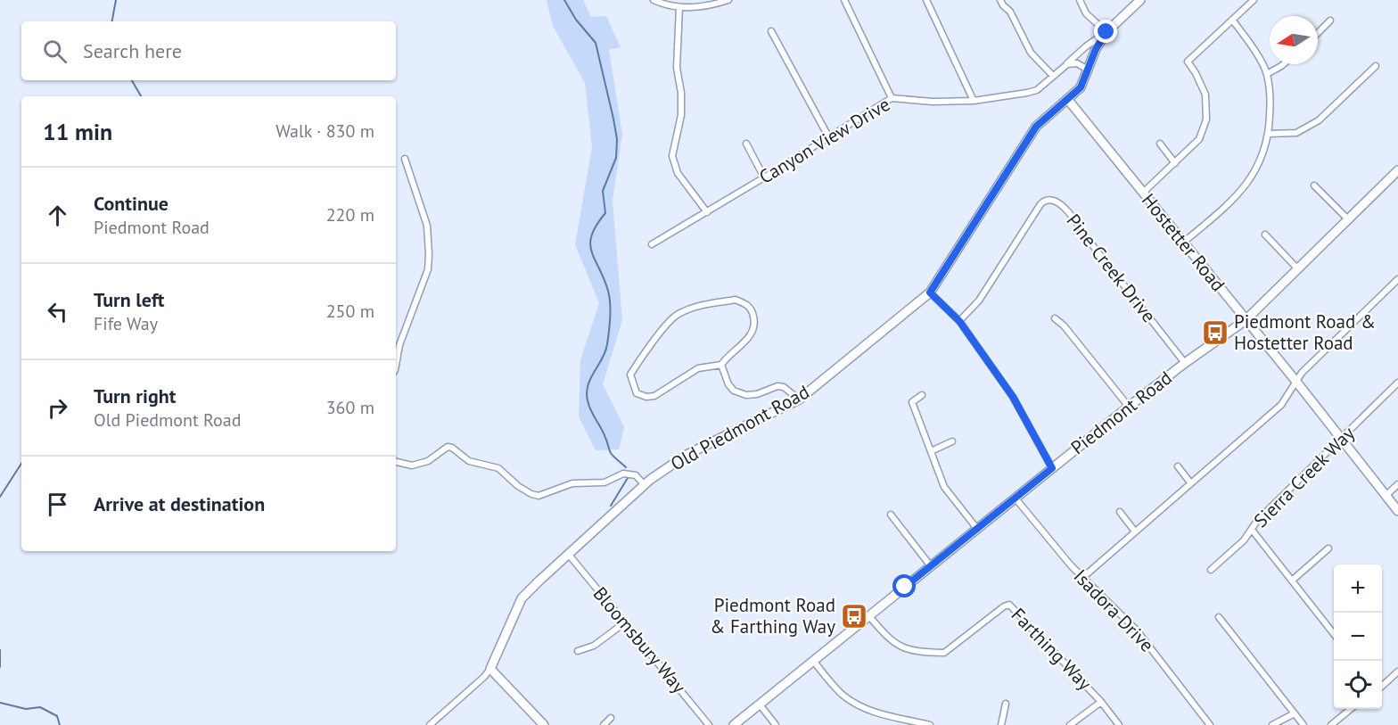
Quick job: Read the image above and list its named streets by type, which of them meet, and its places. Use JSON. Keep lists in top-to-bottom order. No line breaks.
{"streets":{"street":["Canyon View Drive","Hostetter Road","Pine Creek Drive","Piedmont Road","Old Piedmont Road","Sierra Creek Way","Isadora Drive","Bloomsbury Way","Farthing Way"]},"crossings":[["Canyon View Drive","Old Piedmont Road"],["Hostetter Road","Piedmont Road"],["Hostetter Road","Old Piedmont Road"],["Hostetter Road","Sierra Creek Way"],["Pine Creek Drive","Piedmont Road"],["Piedmont Road","Isadora Drive"],["Piedmont Road","Farthing Way"],["Old Piedmont Road","Bloomsbury Way"]],"places":{"bus stop":["Piedmont Road & Hostetter Road","Piedmont Road & Farthing Way"]},"north":"left","page":{"search":"Search here","heading":["11 min","Walk · 830 m"],"list":[["Continue","Piedmont Road","220 m"],["Turn left","Fife Way","250 m"],["Turn right","Old Piedmont Road","360 m"],"Arrive at destination"],"map_buttons":["+","−"]}}
